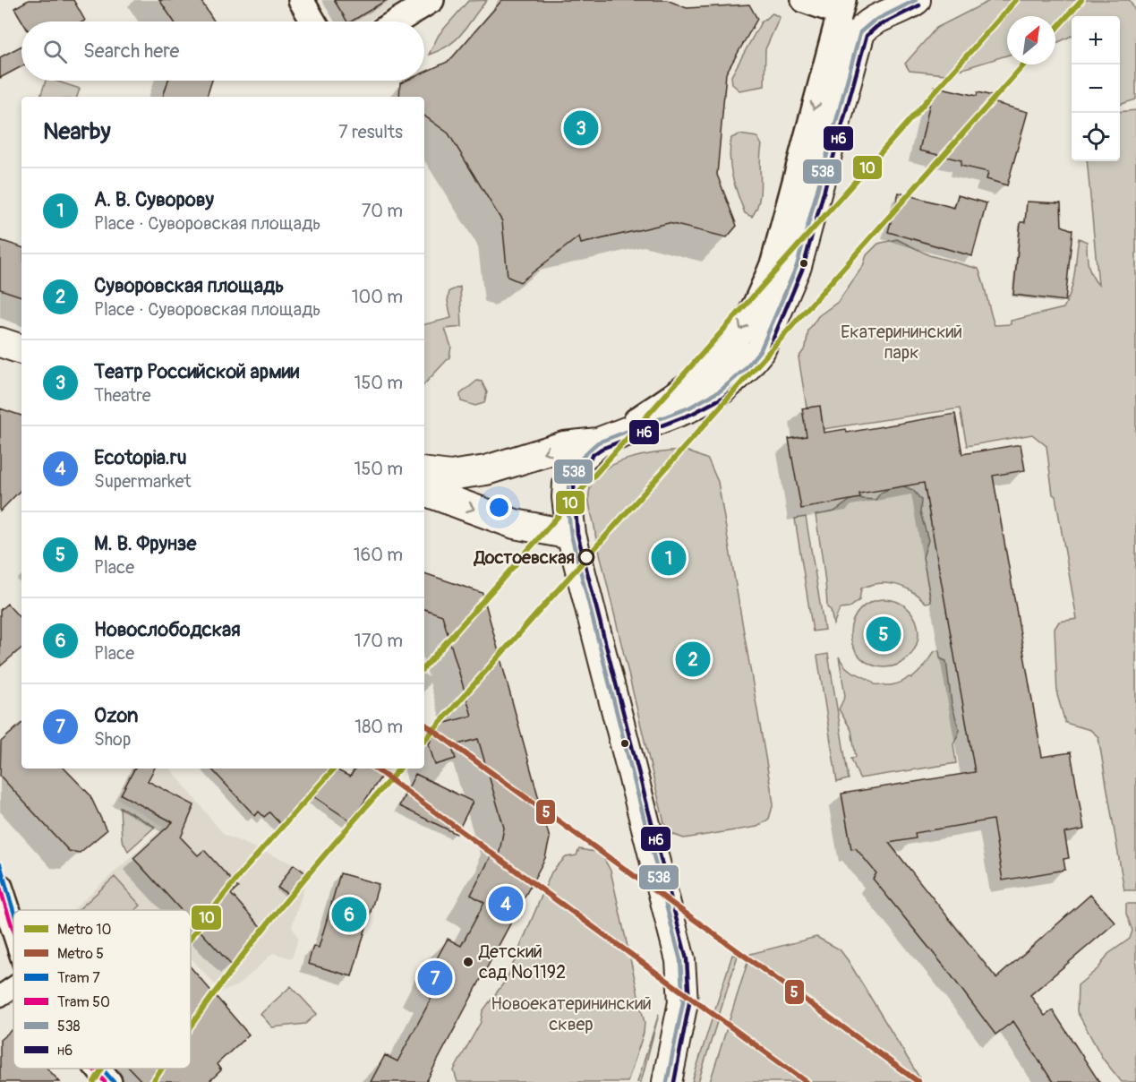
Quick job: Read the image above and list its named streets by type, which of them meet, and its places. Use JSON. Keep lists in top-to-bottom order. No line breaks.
{"parks":["Екатерининский парк","Новоекатерининский сквер"],"places":["Достоевская","Детский сад №1192"],"lines":["metro line 10","transit line 538","transit line н6","metro line 5","tram line 7","tram line 50"],"legend":["Metro 10","Metro 5","Tram 7","Tram 50","538","н6"],"north":"top right","page":{"map_buttons":["+","−"],"search":"Search here","heading":["Nearby","7 results"],"pins":["3","1","5","2","4","6","7"],"list":[{"mark":"1","name":"А. В. Суворову","note":"Place · Суворовская площадь","value":"70 m"},{"mark":"2","name":"Суворовская площадь","note":"Place · Суворовская площадь","value":"100 m"},{"mark":"3","name":"Театр Российской армии","note":"Theatre","value":"150 m"},{"mark":"4","name":"Ecotopia.ru","note":"Supermarket","value":"150 m"},{"mark":"5","name":"М. В. Фрунзе","note":"Place","value":"160 m"},{"mark":"6","name":"Новослободская","note":"Place","value":"170 m"},{"mark":"7","name":"Ozon","note":"Shop","value":"180 m"}]}}
